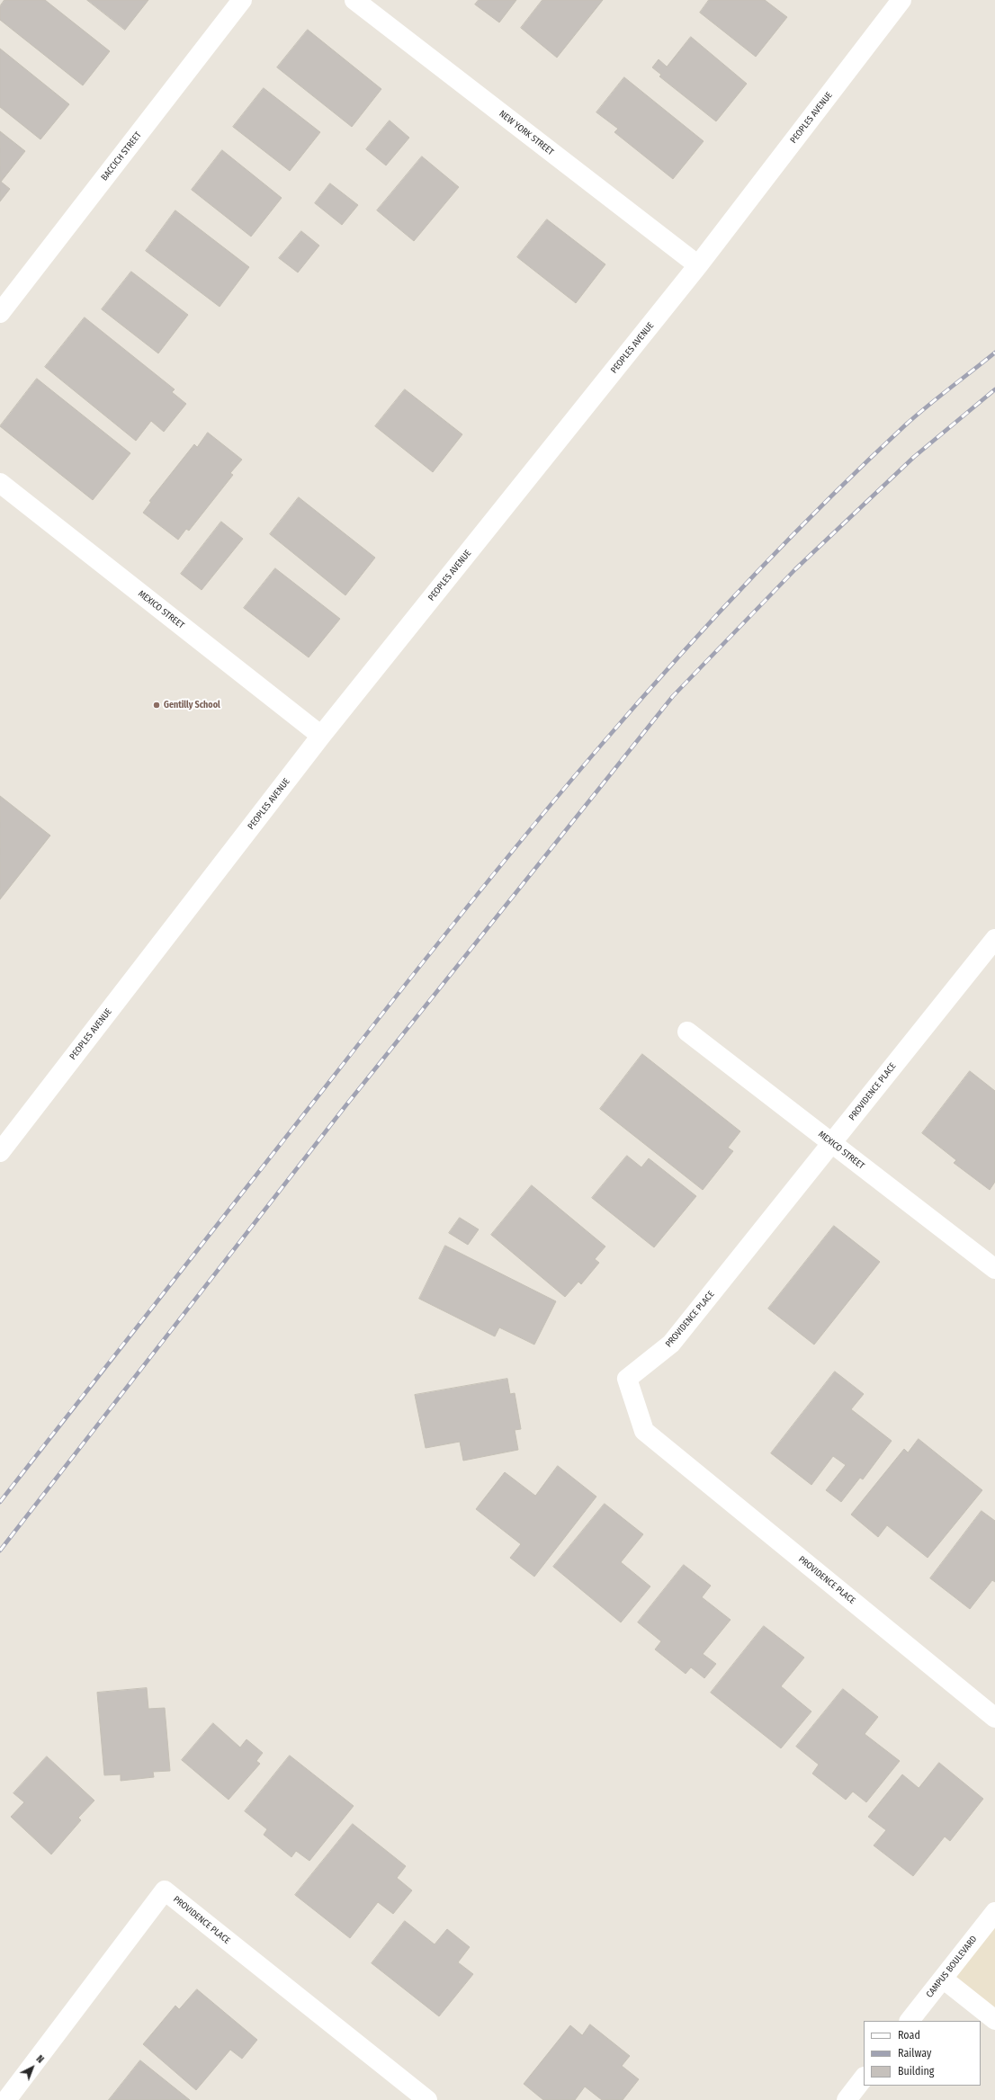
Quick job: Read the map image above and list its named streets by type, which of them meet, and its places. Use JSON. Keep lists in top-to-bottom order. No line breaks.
{"streets":{"street":["PEOPLES AVENUE","NEW YORK STREET","BACCICH STREET","MEXICO STREET","PROVIDENCE PLACE","CAMPUS BOULEVARD"]},"crossings":[["PEOPLES AVENUE","NEW YORK STREET"],["PEOPLES AVENUE","MEXICO STREET"],["MEXICO STREET","PROVIDENCE PLACE"]],"places":["Gentilly School"],"legend":["Road","Railway","Building"],"north":"top right"}
